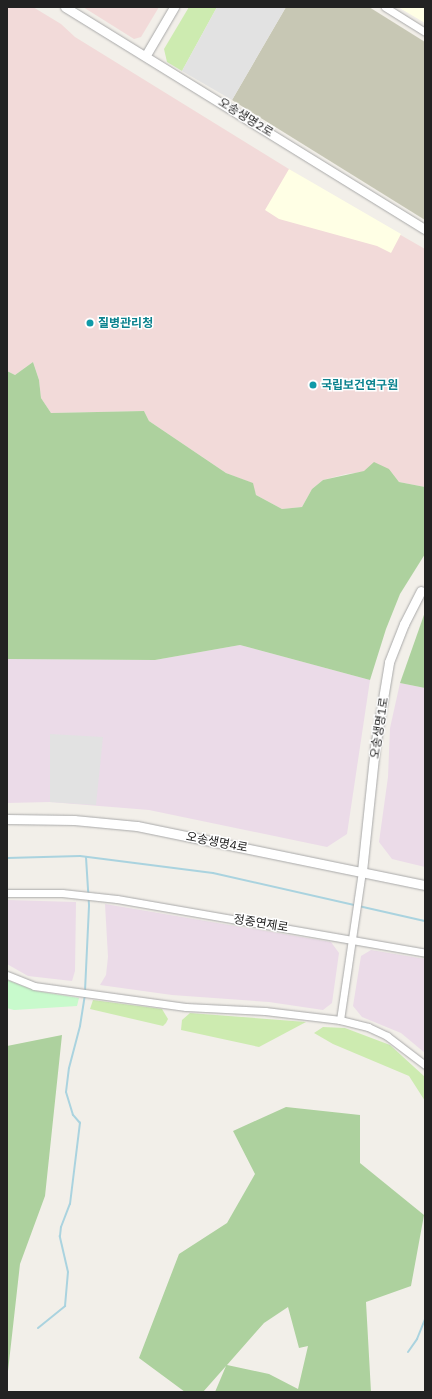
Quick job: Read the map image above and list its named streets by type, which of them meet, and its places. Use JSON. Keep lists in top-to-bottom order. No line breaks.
{"streets":{"street":["오송생명2로","오송생명1로","오송생명4로","정중연제로"]},"crossings":[["오송생명1로","오송생명4로"]],"places":["질병관리청","국립보건연구원"]}
